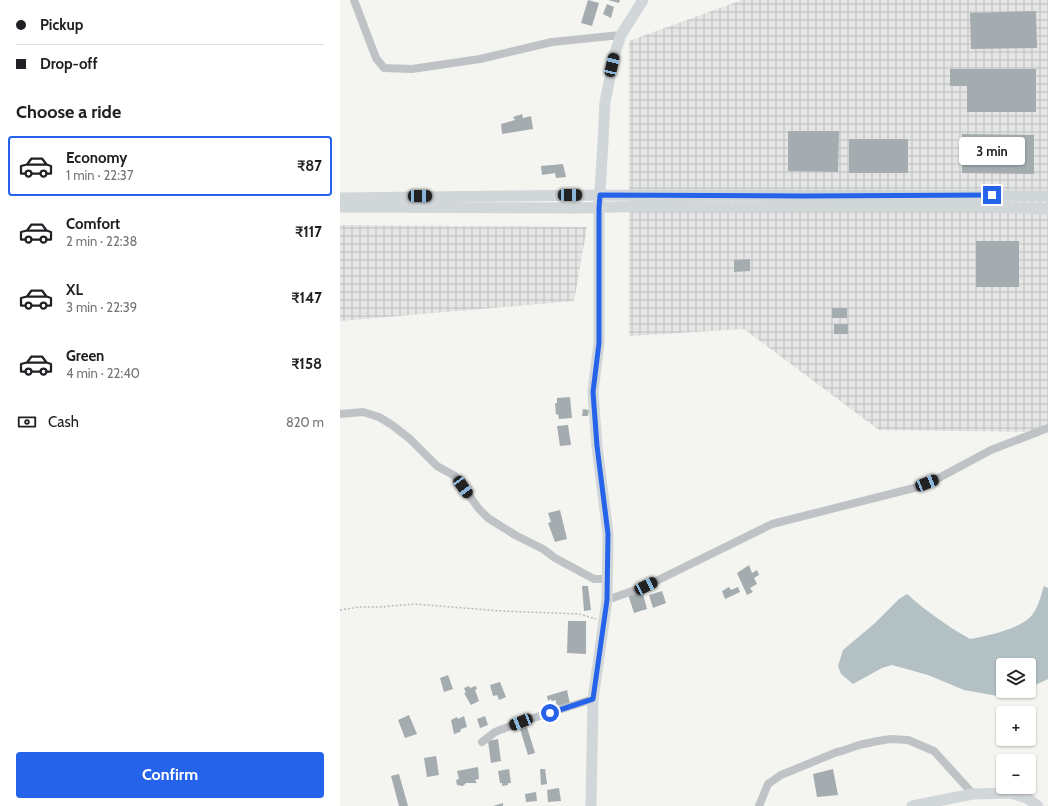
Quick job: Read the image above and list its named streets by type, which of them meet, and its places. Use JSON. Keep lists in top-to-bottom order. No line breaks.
{"page":{"banner":["Pickup","Drop-off"],"heading":"Choose a ride","list":[{"name":"Economy","note":"1 min · 22:37","value":"₹87"},{"name":"Comfort","note":"2 min · 22:38","value":"₹117"},{"name":"XL","note":"3 min · 22:39","value":"₹147"},{"name":"Green","note":"4 min · 22:40","value":"₹158"}],"bubble":"3 min","pay":["Cash","820 m"],"map_buttons":["+","−"],"buttons":"Confirm"}}
